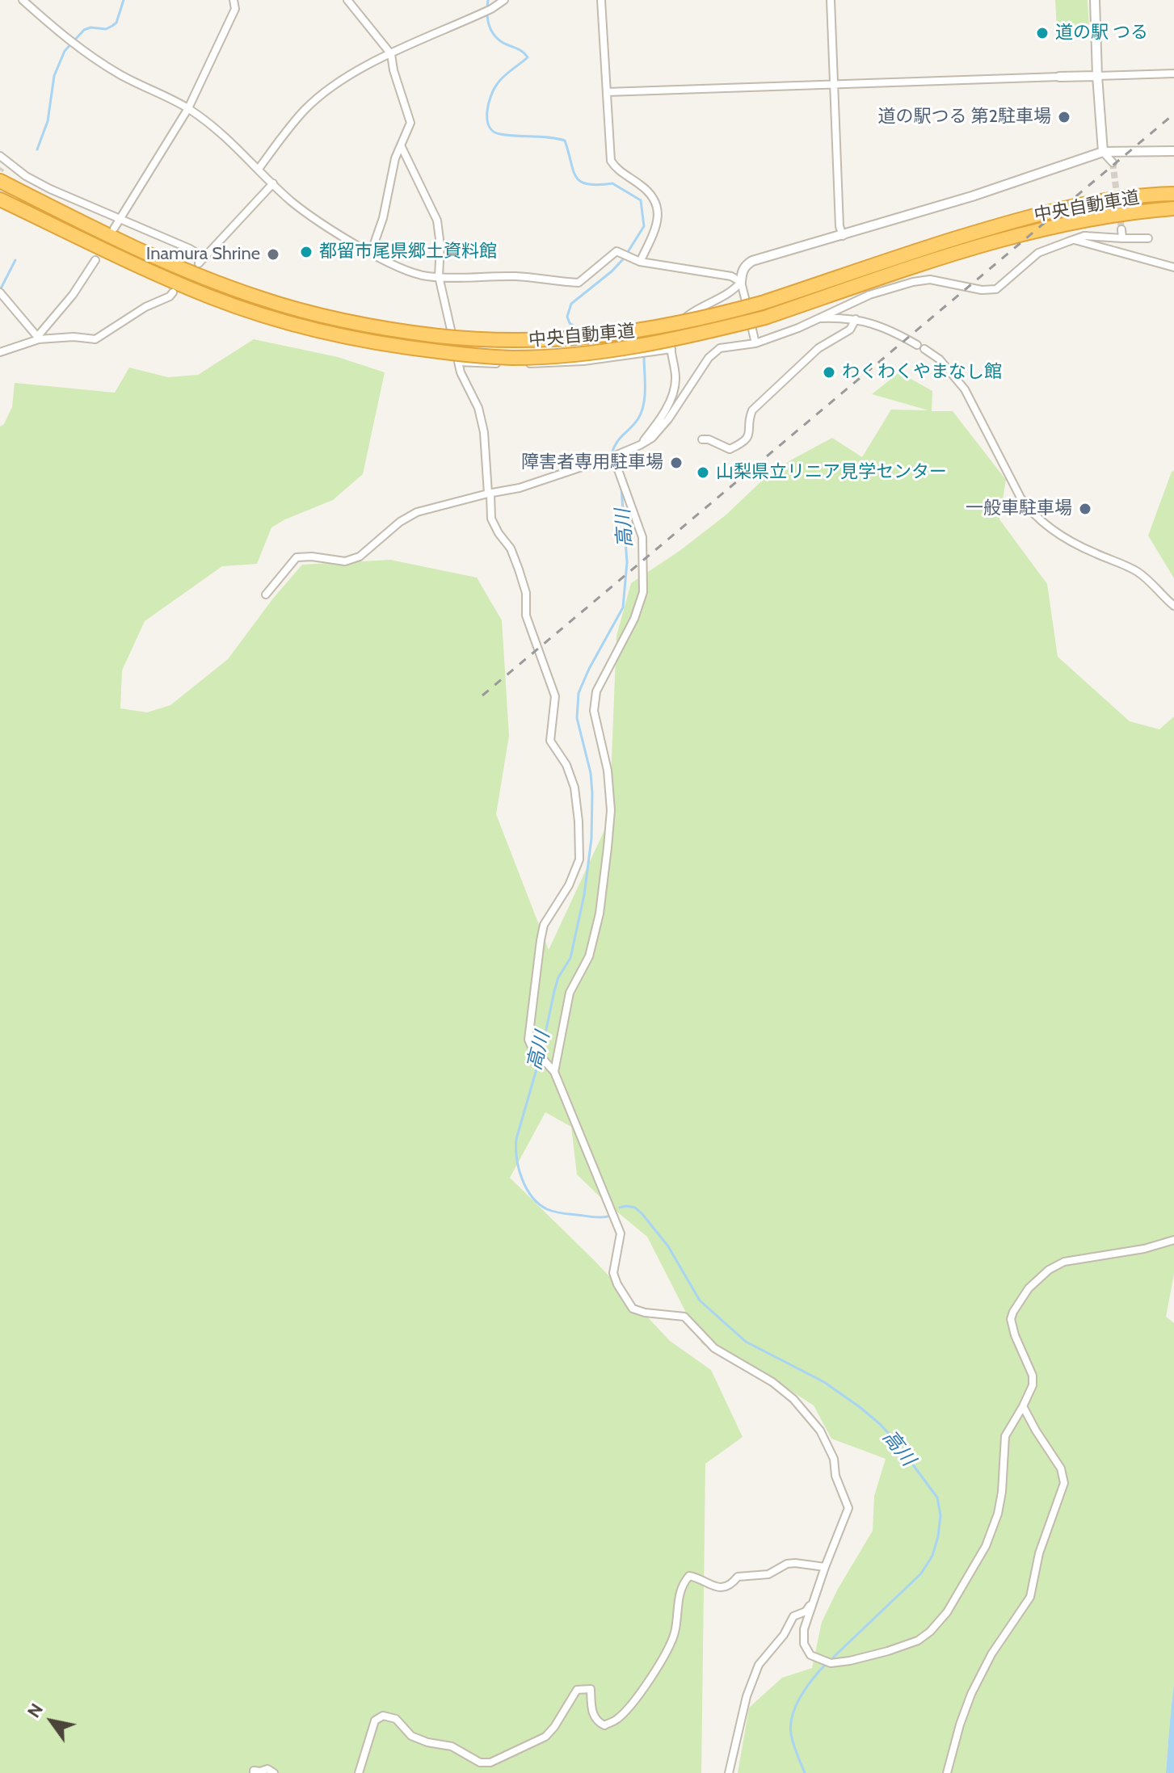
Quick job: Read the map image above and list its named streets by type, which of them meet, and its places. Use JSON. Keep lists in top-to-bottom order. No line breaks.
{"streets":{"highway":["中央自動車道"]},"water":["高川"],"places":["道の駅 つる","道の駅つる 第2駐車場","都留市尾県郷土資料館","Inamura Shrine","わくわくやまなし館","障害者専用駐車場","山梨県立リニア見学センター","一般車駐車場"],"north":"top left"}
